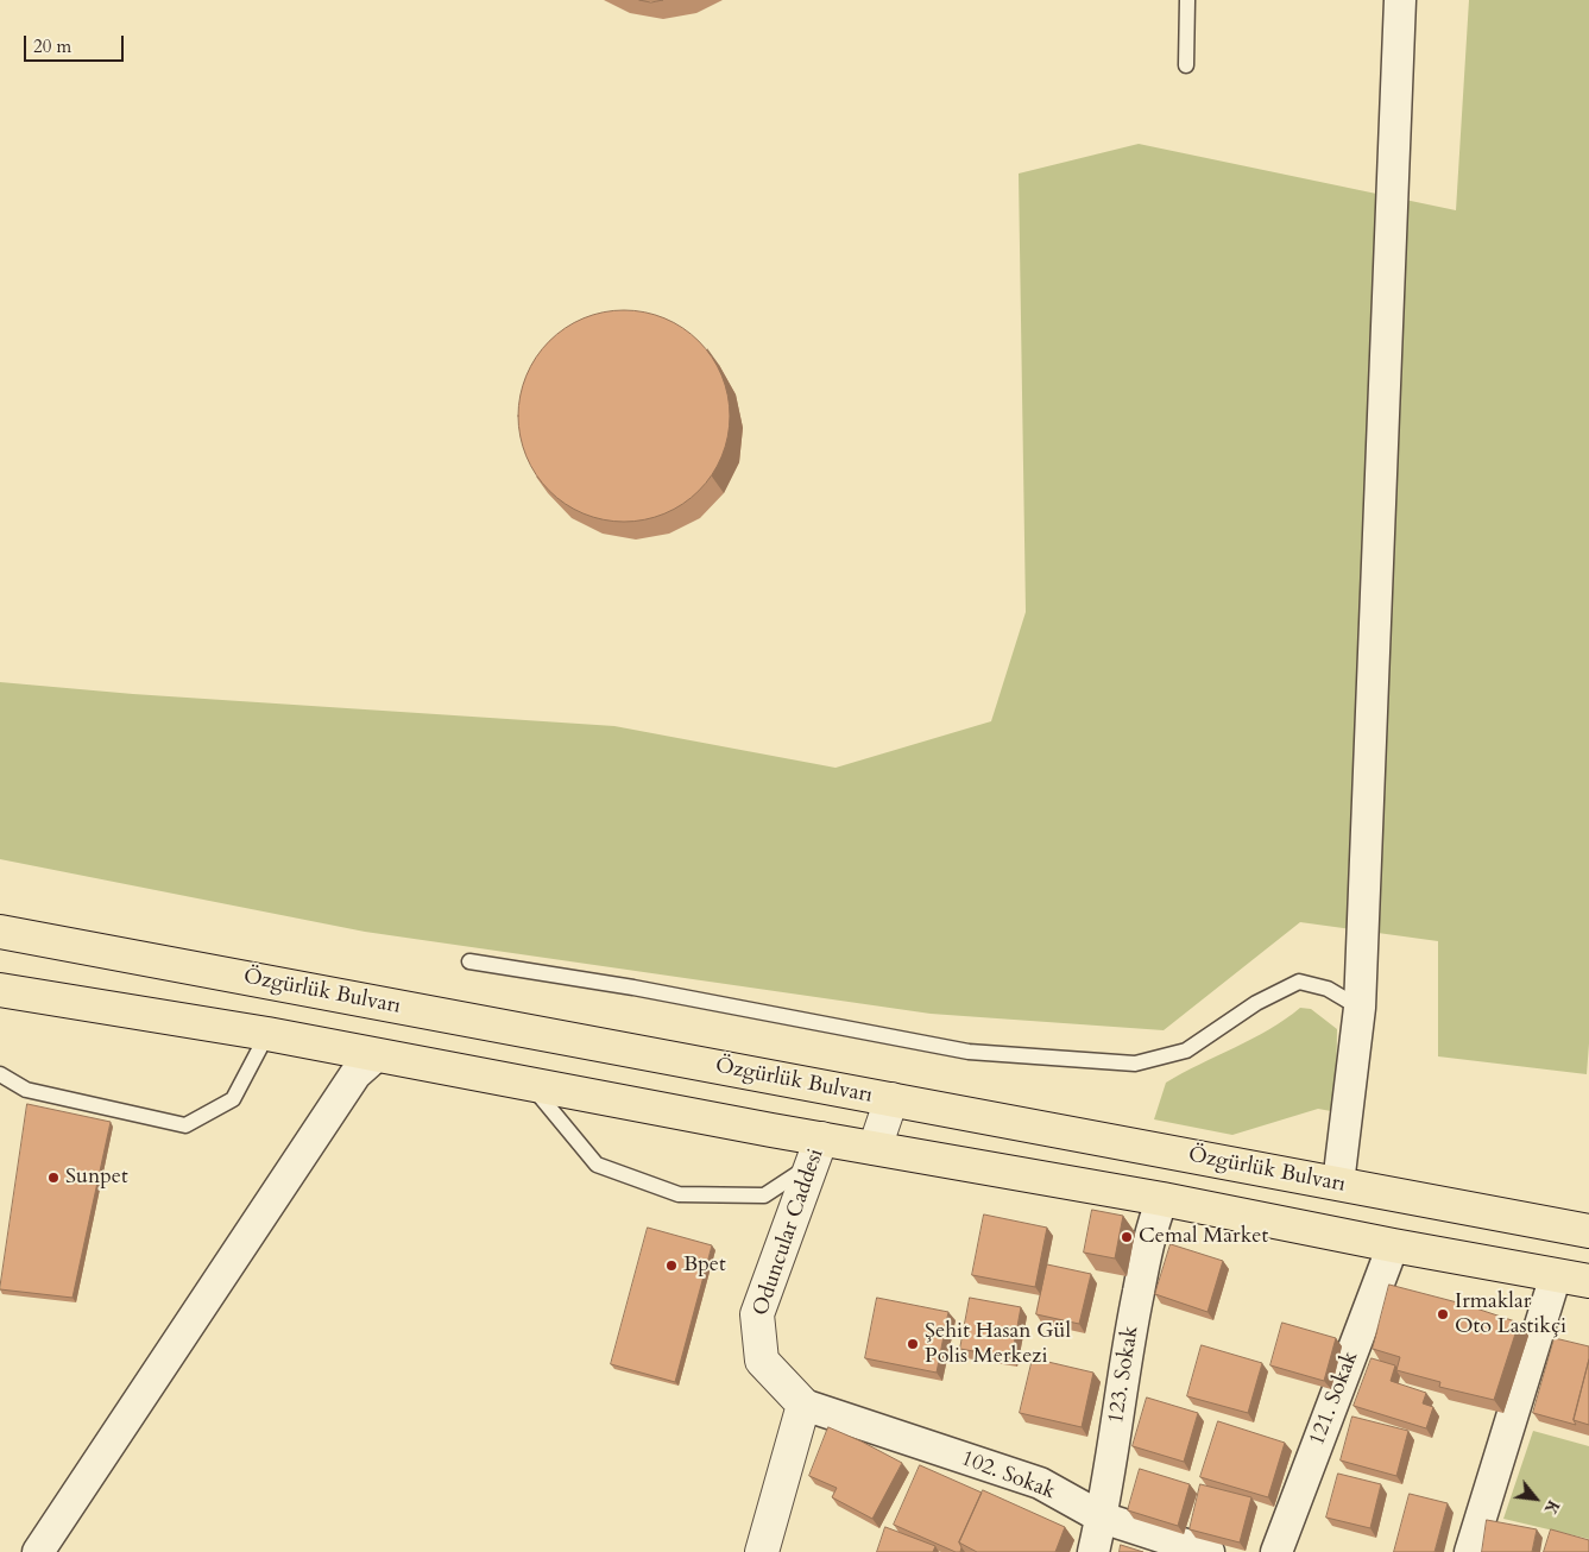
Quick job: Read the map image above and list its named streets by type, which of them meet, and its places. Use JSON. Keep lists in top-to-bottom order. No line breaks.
{"streets":{"main road":["Özgürlük Bulvarı"],"street":["Oduncular Caddesi","123. Sokak","121. Sokak","102. Sokak"]},"crossings":[["Oduncular Caddesi","102. Sokak"],["123. Sokak","102. Sokak"]],"places":["Sunpet","Cemal Market","Bpet","Irmaklar Oto Lastikçi","Şehit Hasan Gül Polis Merkezi"],"scale_bar":"20 m","north":"bottom right"}
